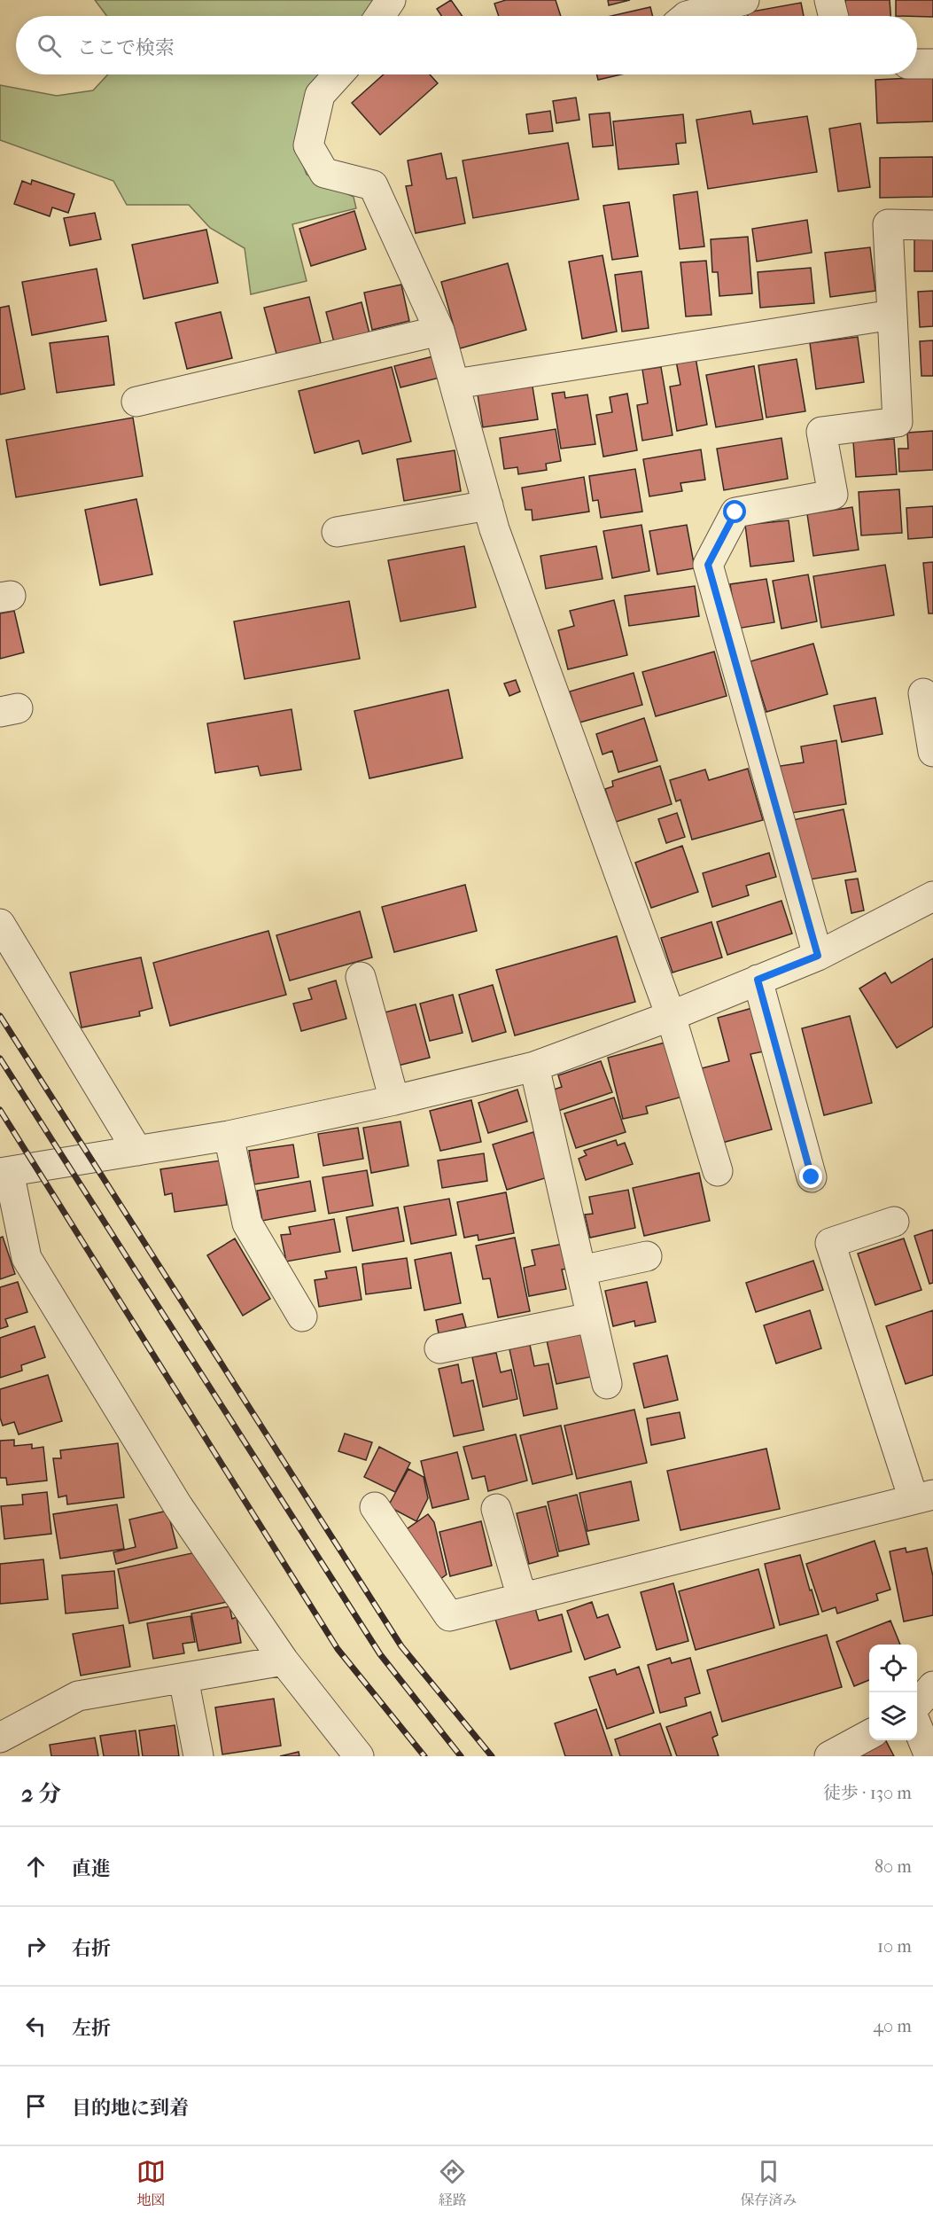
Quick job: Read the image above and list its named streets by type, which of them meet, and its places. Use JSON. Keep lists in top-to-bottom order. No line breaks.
{"page":{"search":"ここで検索","heading":["2 分","徒歩 · 130 m"],"list":[["直進","80 m"],["右折","10 m"],["左折","40 m"],"目的地に到着"],"nav":["地図","経路","保存済み"]}}
